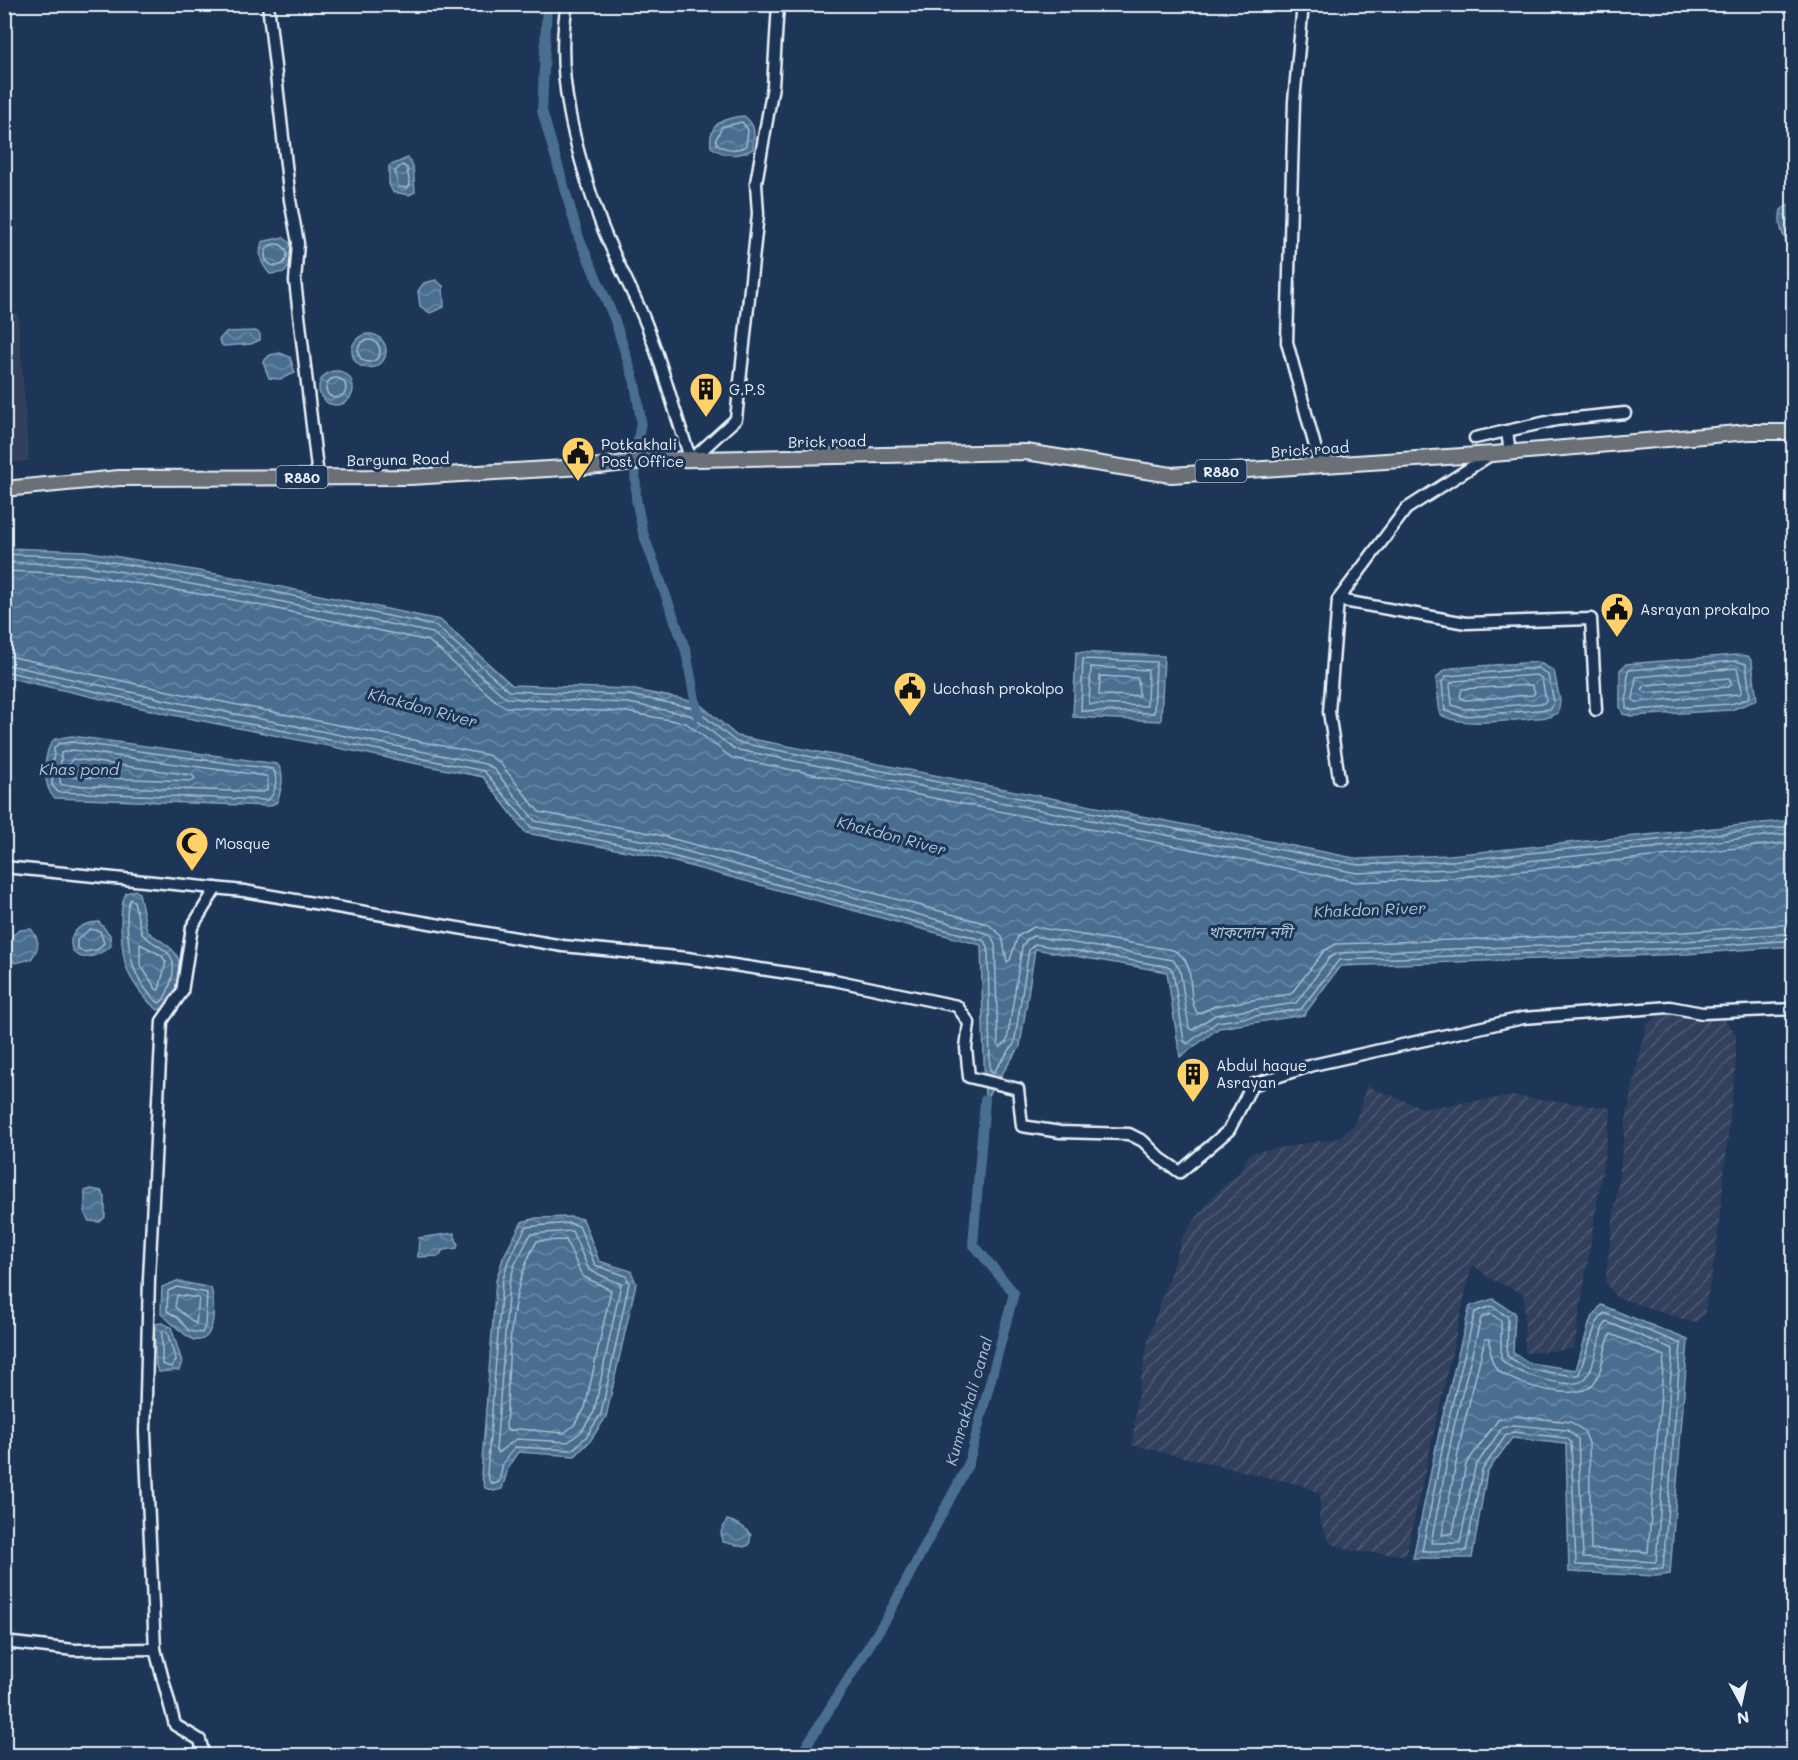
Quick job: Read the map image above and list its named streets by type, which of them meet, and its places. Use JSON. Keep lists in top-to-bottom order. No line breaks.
{"streets":{"main road":["Brick road","Barguna Road","R880"]},"crossings":[["Brick road","Barguna Road"]],"water":["Khakdon River","Khas pond","খাকদোন নদী","Kumrakhali canal"],"places":{"building":["G.P.S","Abdul haque Asrayan"],"public building":["Potkakhali Post Office","Asrayan prokalpo","Ucchash prokolpo"],"mosque":["Mosque"]},"north":"bottom"}
